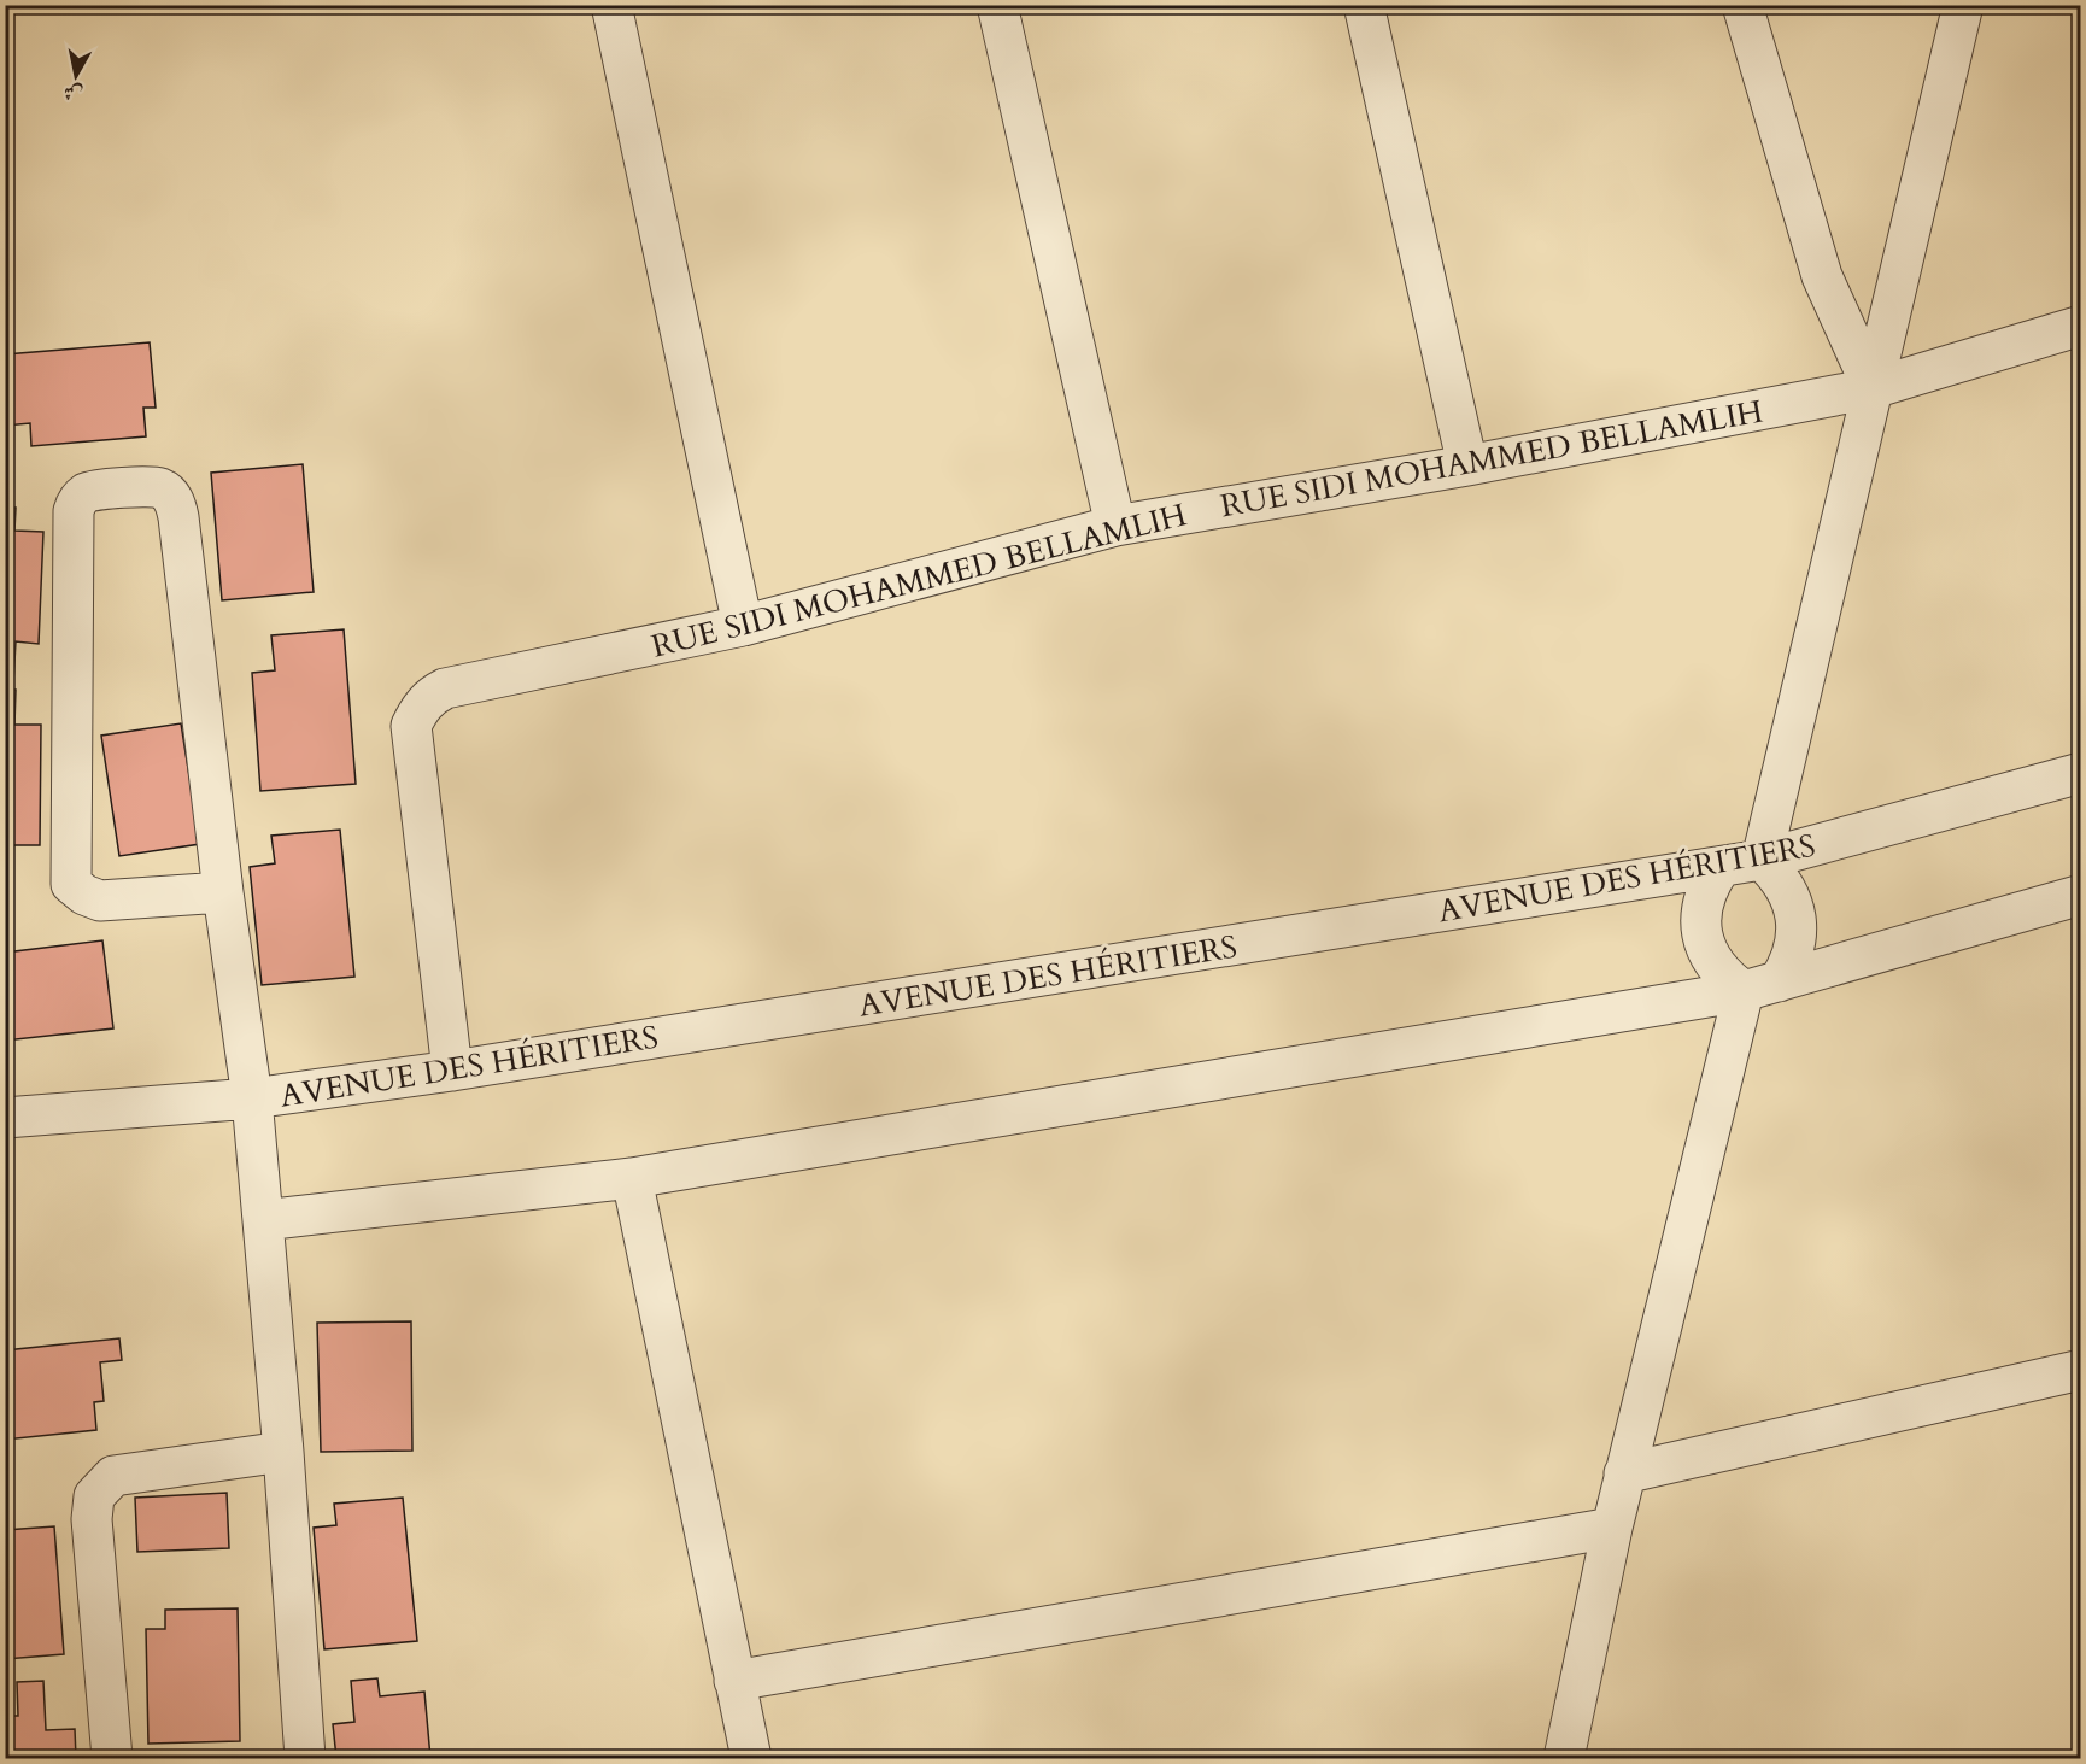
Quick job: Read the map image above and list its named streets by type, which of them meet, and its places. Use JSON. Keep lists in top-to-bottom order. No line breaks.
{"streets":{"street":["RUE SIDI MOHAMMED BELLAMLIH","AVENUE DES HÉRITIERS"]},"crossings":[["RUE SIDI MOHAMMED BELLAMLIH","AVENUE DES HÉRITIERS"]],"north":"bottom"}
